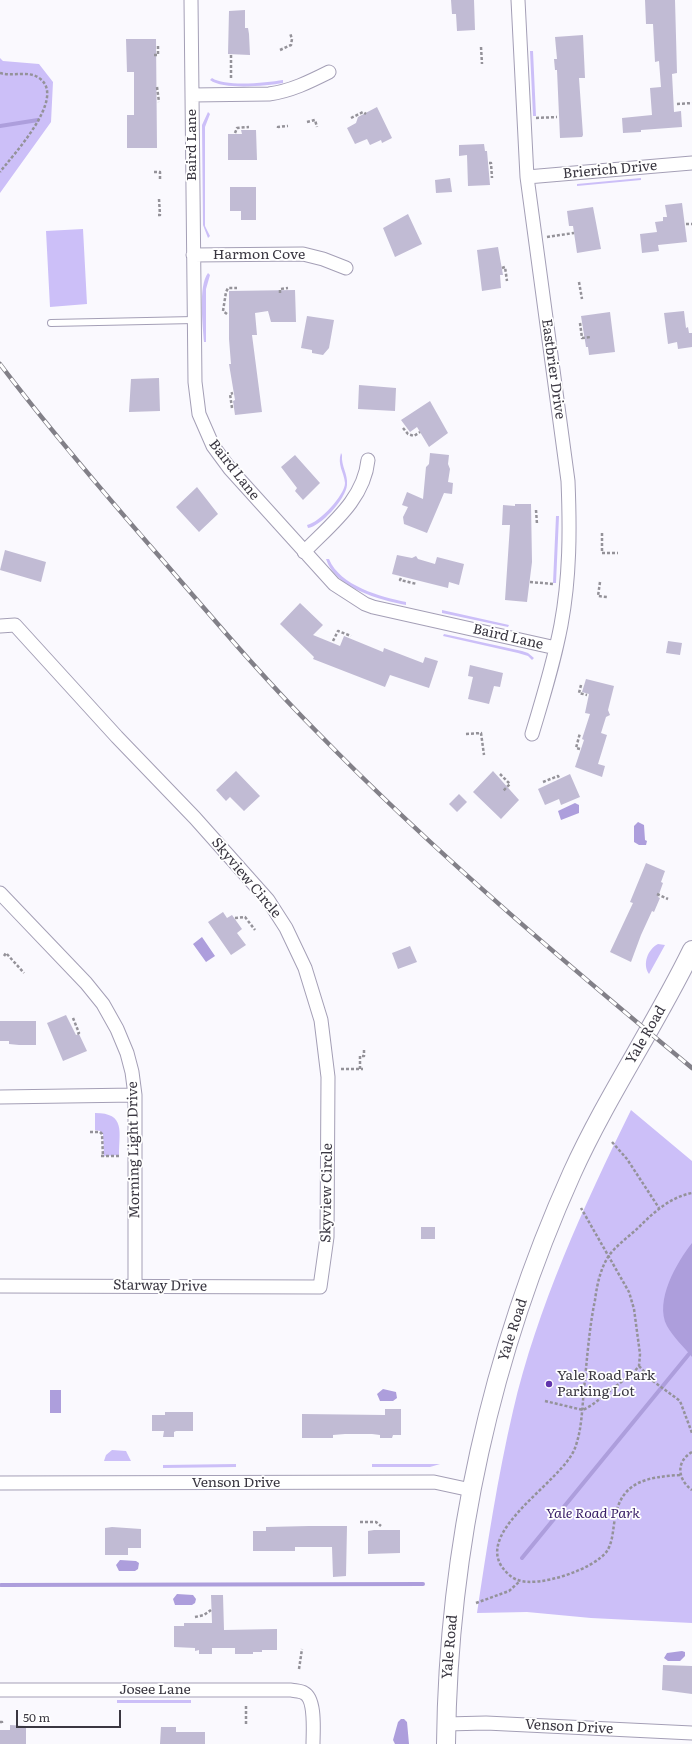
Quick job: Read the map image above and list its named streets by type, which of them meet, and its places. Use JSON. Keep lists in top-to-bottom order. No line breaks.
{"streets":{"main road":["Yale Road"],"street":["Baird Lane","Brierich Drive","Harmon Cove","Eastbrier Drive","Skyview Circle","Morning Light Drive","Starway Drive","Venson Drive","Josee Lane"]},"crossings":[["Baird Lane","Harmon Cove"],["Baird Lane","Eastbrier Drive"],["Brierich Drive","Eastbrier Drive"],["Skyview Circle","Starway Drive"],["Yale Road","Venson Drive"],["Morning Light Drive","Starway Drive"]],"parks":["Yale Road Park"],"places":["Yale Road Park Parking Lot"],"scale_bar":"50 m"}
